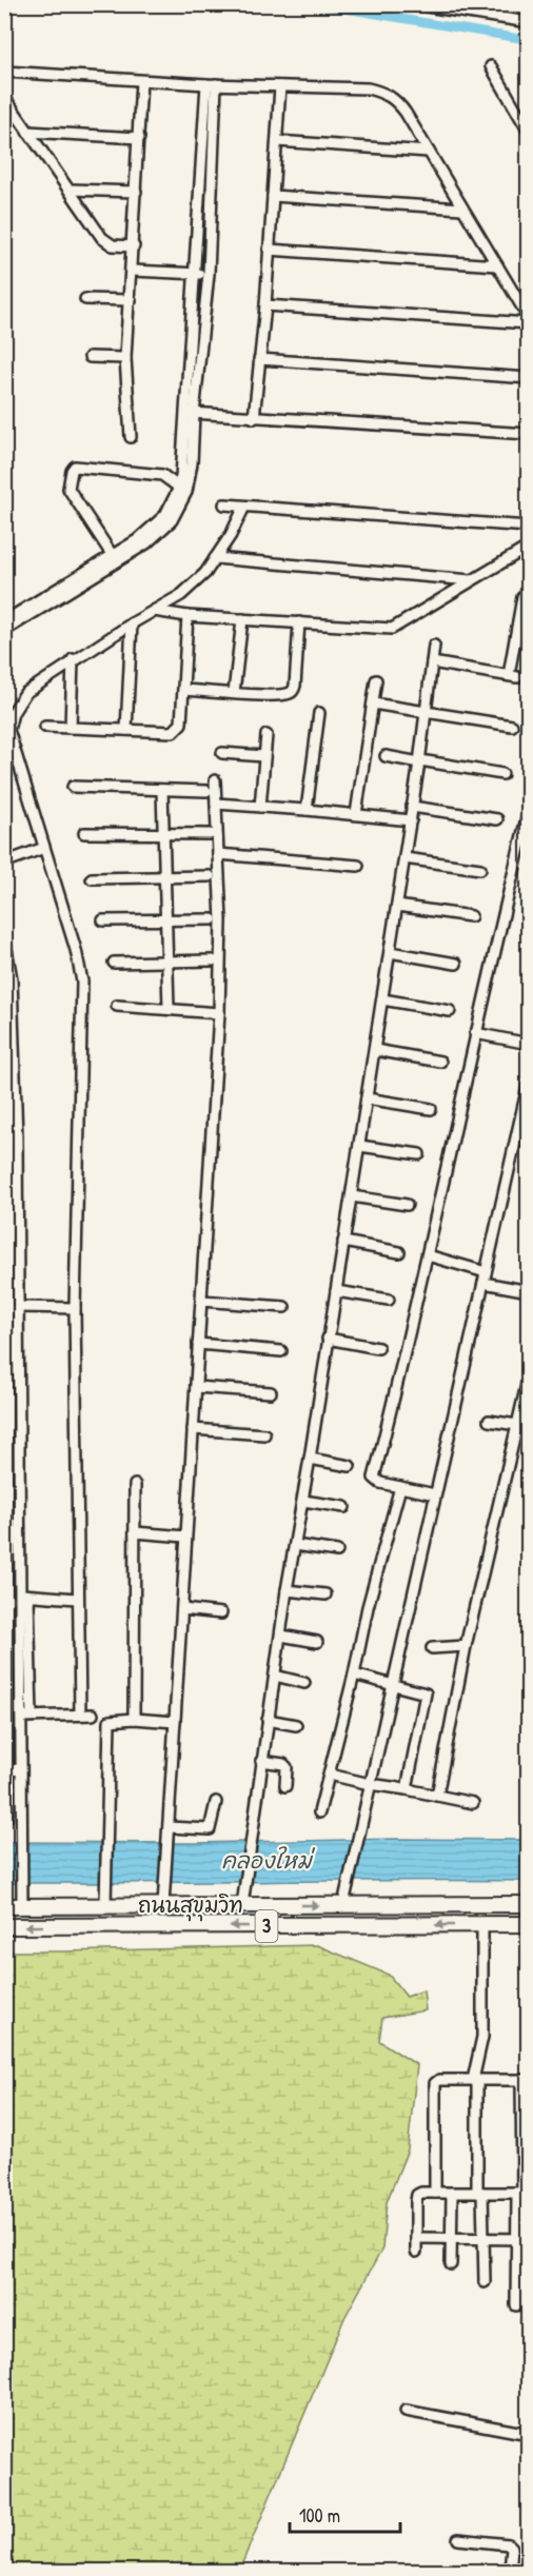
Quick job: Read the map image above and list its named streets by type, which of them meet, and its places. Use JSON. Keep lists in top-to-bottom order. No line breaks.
{"streets":{"highway":["ถนนสุขุมวิท","3"]},"water":["คลองใหม่"],"scale_bar":"100 m"}
